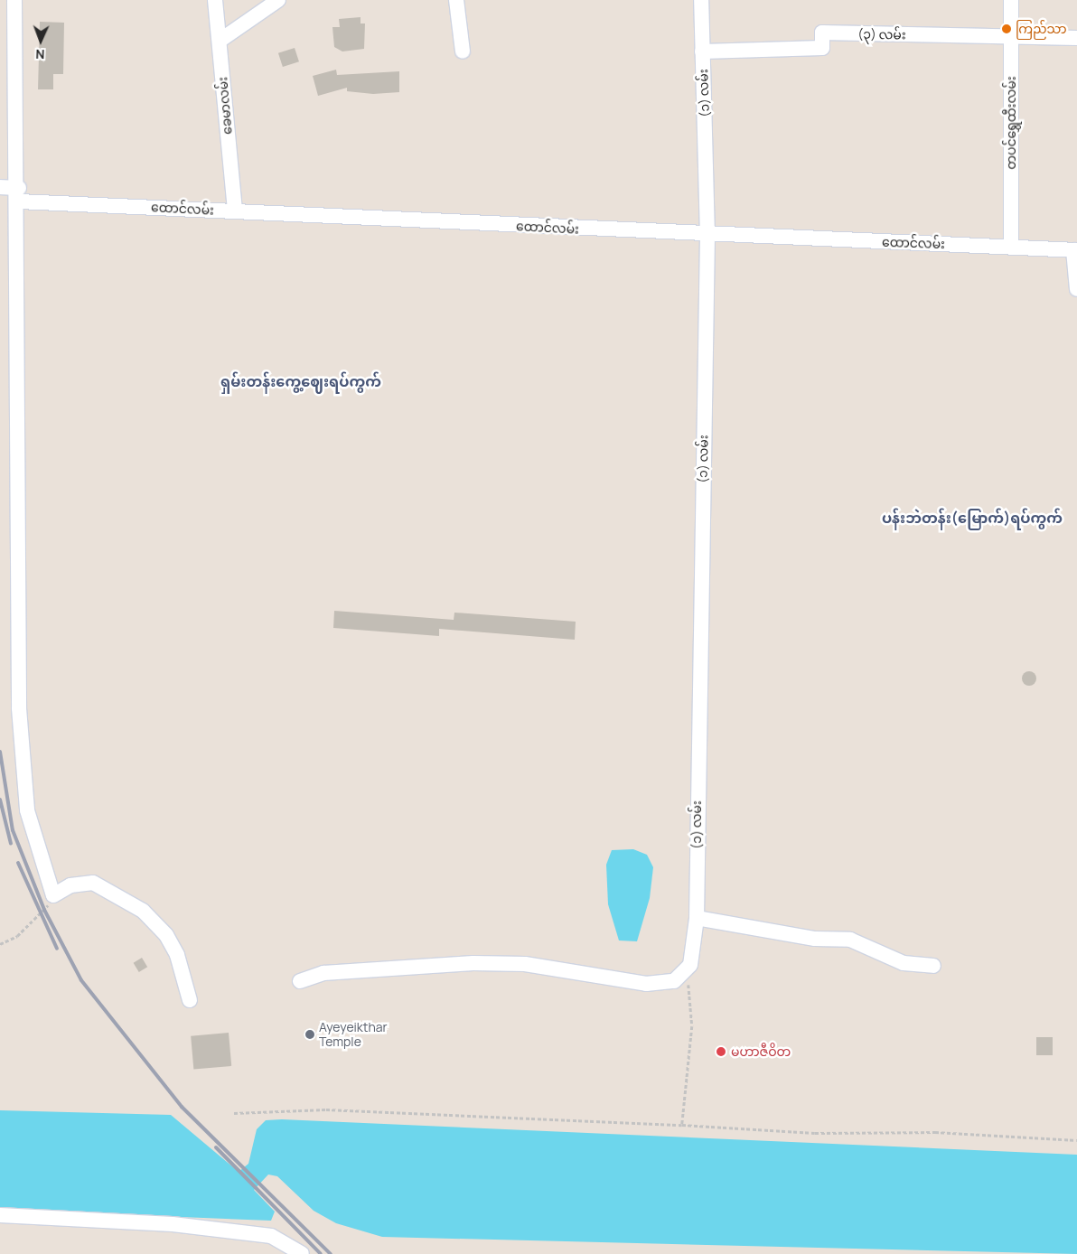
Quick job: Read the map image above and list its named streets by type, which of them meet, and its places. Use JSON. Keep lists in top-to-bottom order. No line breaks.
{"streets":{"street":["(၃) လမ်း","(၁) လမ်း","ခေမာလမ်း","တပင်ရွှေထီးလမ်း","ထောင်လမ်း"]},"crossings":[["(၃) လမ်း","(၁) လမ်း"],["(၃) လမ်း","တပင်ရွှေထီးလမ်း"],["(၁) လမ်း","ထောင်လမ်း"],["ခေမာလမ်း","ထောင်လမ်း"],["တပင်ရွှေထီးလမ်း","ထောင်လမ်း"]],"districts":["ရှမ်းတန်းကွေ့ဈေးရပ်ကွက်","ပန်းဘဲတန်း(မြောက်)ရပ်ကွက်"],"places":["ကြည်သာ","Ayeyeikthar Temple","မဟာဇီဝိတ"],"north":"bottom"}
